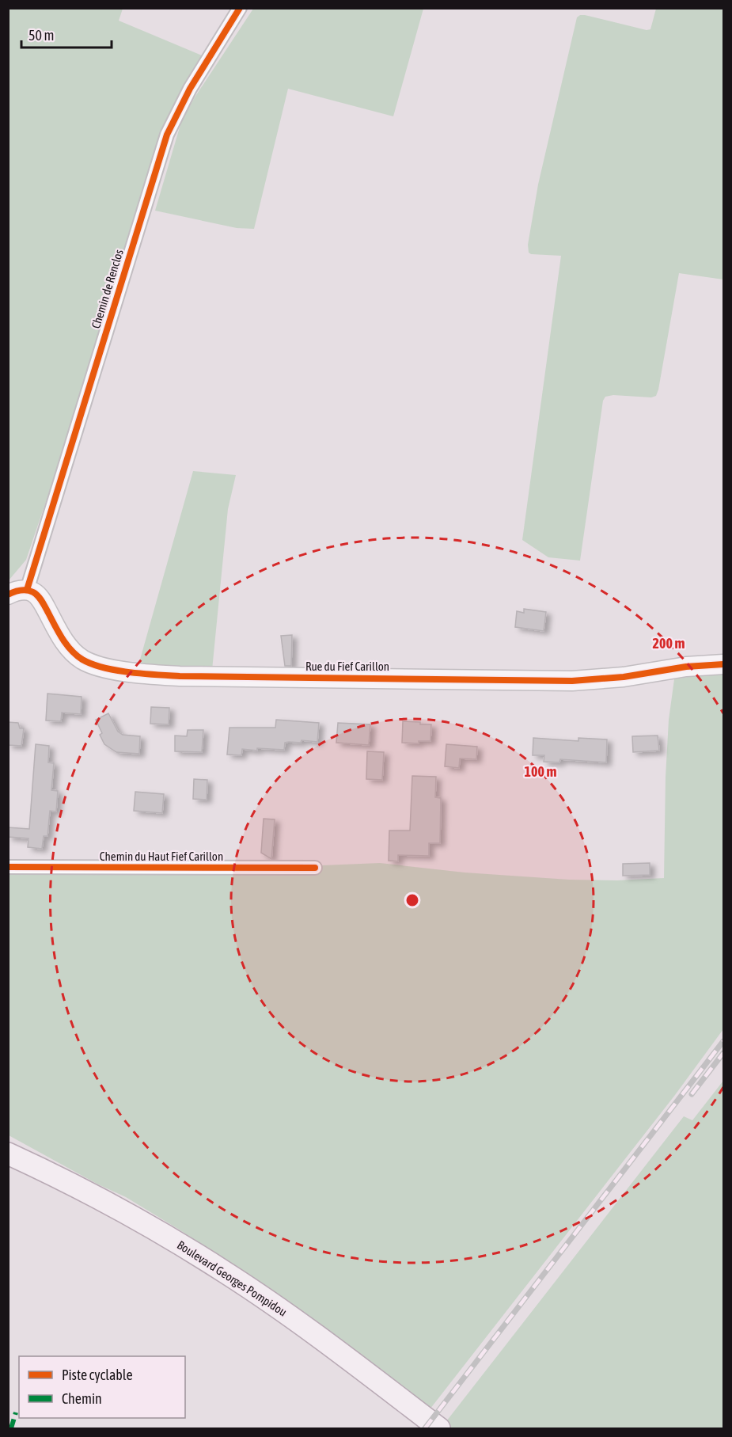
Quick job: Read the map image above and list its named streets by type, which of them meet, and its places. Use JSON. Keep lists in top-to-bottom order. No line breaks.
{"streets":{"main road":["Boulevard Georges Pompidou"],"street":["Chemin de Renclos","Rue du Fief Carillon","Chemin du Haut Fief Carillon"]},"crossings":[["Chemin de Renclos","Rue du Fief Carillon"]],"legend":["Piste cyclable","Chemin"],"scale_bar":"50 m","rings":["200 m","100 m"]}
